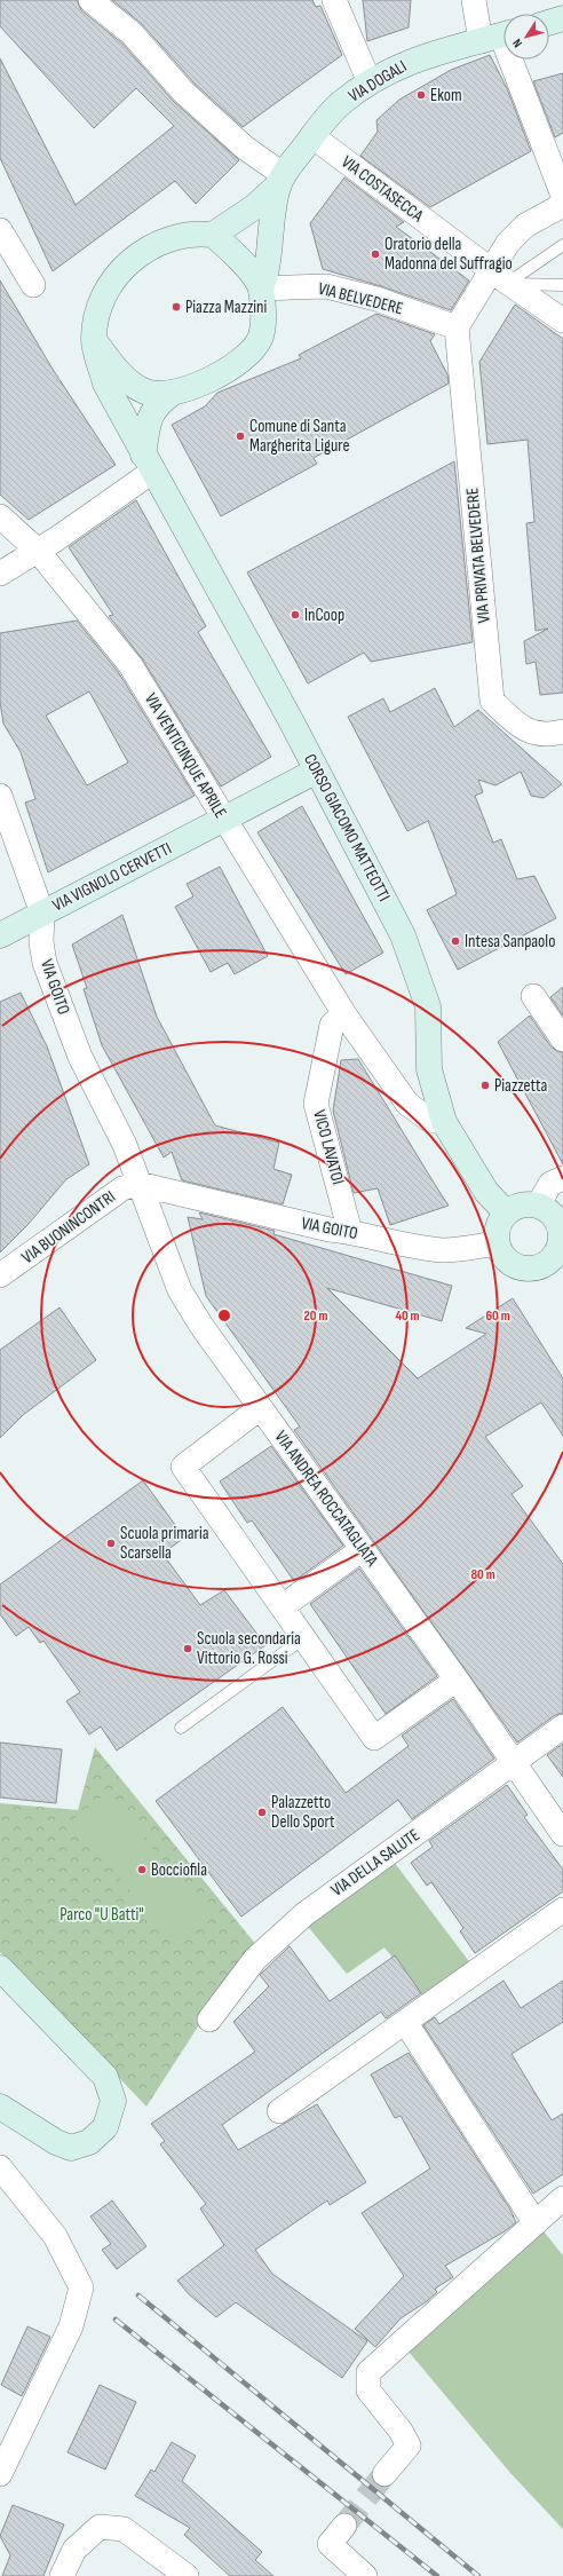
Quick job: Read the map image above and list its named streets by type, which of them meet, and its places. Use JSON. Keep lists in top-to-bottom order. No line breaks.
{"streets":{"street":["VIA DOGALI","VIA COSTASECCA","VIA BELVEDERE","VIA PRIVATA BELVEDERE","VIA VENTICINQUE APRILE","CORSO GIACOMO MATTEOTTI","VIA VIGNOLO CERVETTI","VIA GOITO","VICO LAVATOI","VIA BUONINCONTRI","VIA ANDREA ROCCATAGLIATA","VIA DELLA SALUTE"]},"crossings":[["VIA DOGALI","VIA COSTASECCA"],["VIA DOGALI","VIA BELVEDERE"],["VIA DOGALI","CORSO GIACOMO MATTEOTTI"],["VIA BELVEDERE","VIA PRIVATA BELVEDERE"],["VIA BELVEDERE","CORSO GIACOMO MATTEOTTI"],["VIA VENTICINQUE APRILE","CORSO GIACOMO MATTEOTTI"],["VIA VENTICINQUE APRILE","VIA VIGNOLO CERVETTI"],["VIA VENTICINQUE APRILE","VICO LAVATOI"],["CORSO GIACOMO MATTEOTTI","VIA VIGNOLO CERVETTI"],["CORSO GIACOMO MATTEOTTI","VIA GOITO"],["VIA VIGNOLO CERVETTI","VIA GOITO"],["VIA GOITO","VICO LAVATOI"],["VIA GOITO","VIA BUONINCONTRI"],["VIA GOITO","VIA ANDREA ROCCATAGLIATA"],["VIA BUONINCONTRI","VIA ANDREA ROCCATAGLIATA"],["VIA ANDREA ROCCATAGLIATA","VIA DELLA SALUTE"]],"parks":["Parco \"U Batti\""],"places":["Ekom","Oratorio della Madonna del Suffragio","Piazza Mazzini","Comune di Santa Margherita Ligure","InCoop","Intesa Sanpaolo","Piazzetta","Scuola primaria Scarsella","Scuola secondaria Vittorio G. Rossi","Palazzetto Dello Sport","Bocciofila"],"north":"bottom left","rings":["20 m","40 m","60 m","80 m"]}
